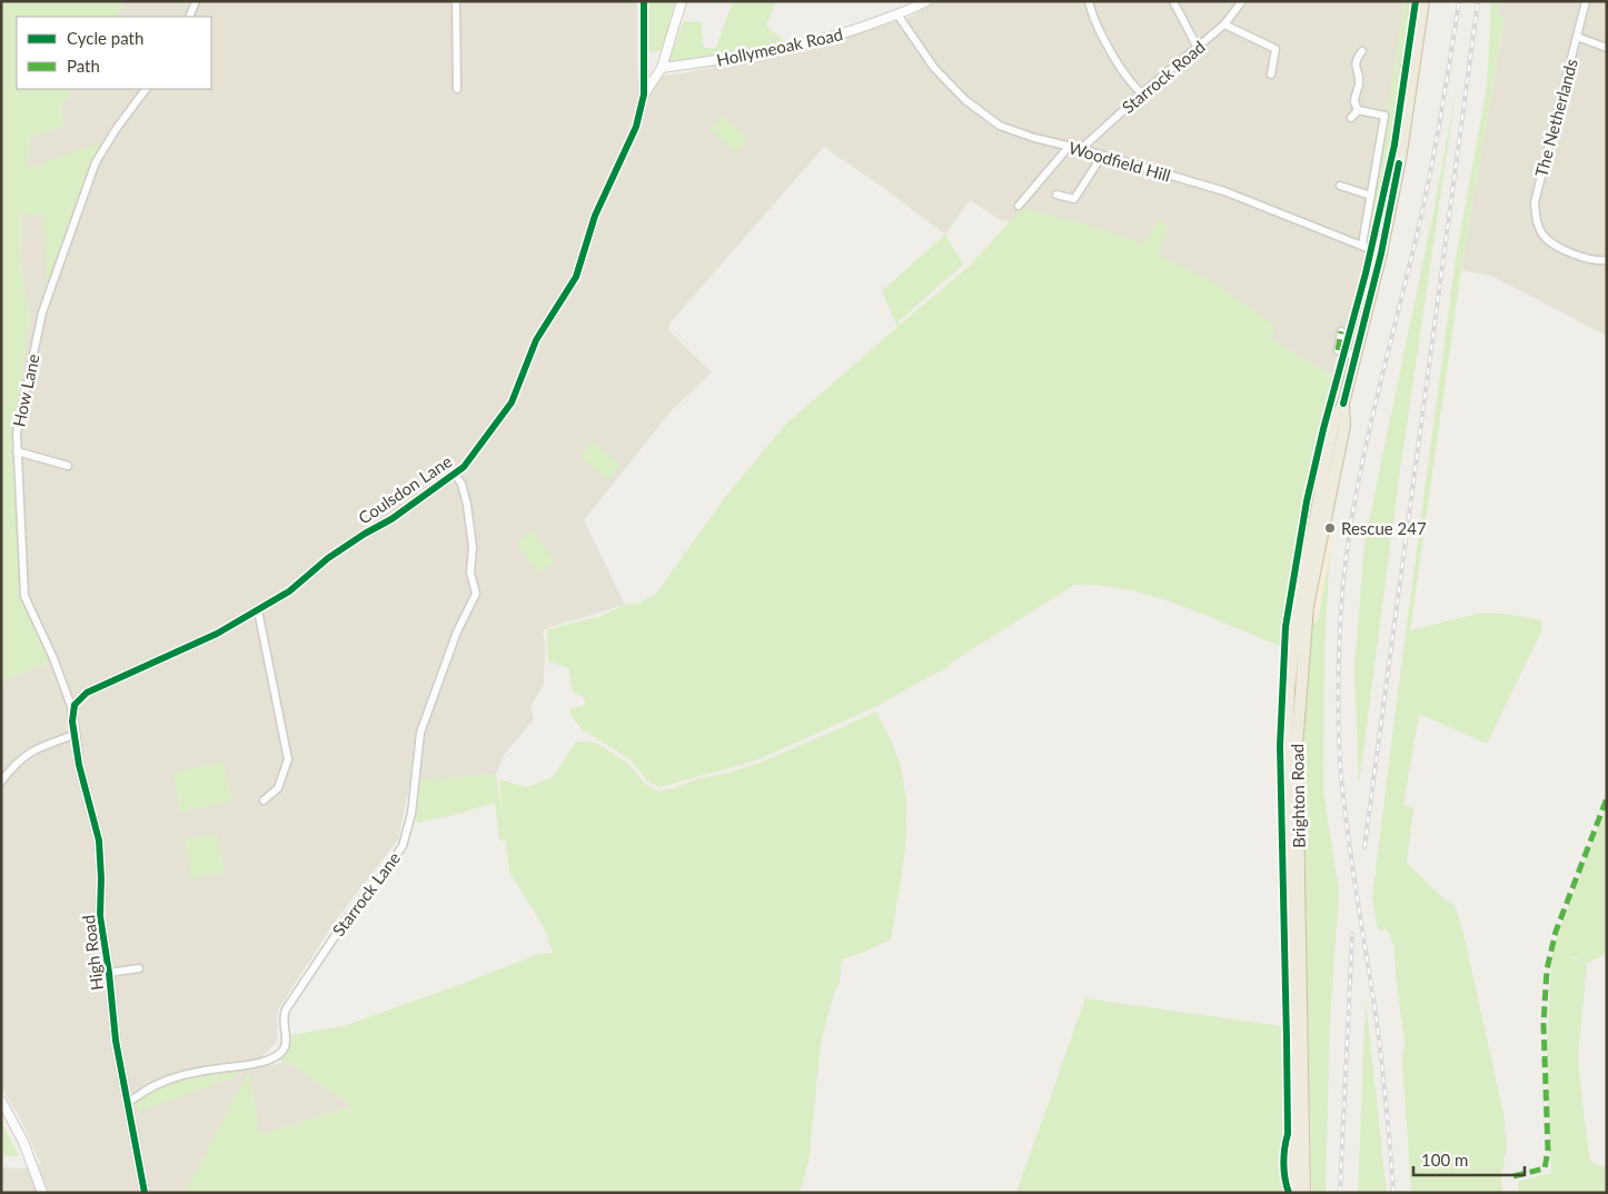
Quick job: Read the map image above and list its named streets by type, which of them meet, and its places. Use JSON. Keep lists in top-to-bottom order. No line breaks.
{"streets":{"highway":["Brighton Road"],"street":["Hollymeoak Road","Starrock Road","The Netherlands","Woodfield Hill","How Lane","Coulsdon Lane","Starrock Lane","High Road"]},"crossings":[["Hollymeoak Road","Woodfield Hill"],["Hollymeoak Road","Coulsdon Lane"],["Starrock Road","Woodfield Hill"],["Woodfield Hill","Brighton Road"],["How Lane","Coulsdon Lane"],["How Lane","High Road"],["Coulsdon Lane","Starrock Lane"],["Coulsdon Lane","High Road"],["Starrock Lane","High Road"]],"places":["Rescue 247"],"legend":["Cycle path","Path"],"scale_bar":"100 m"}
